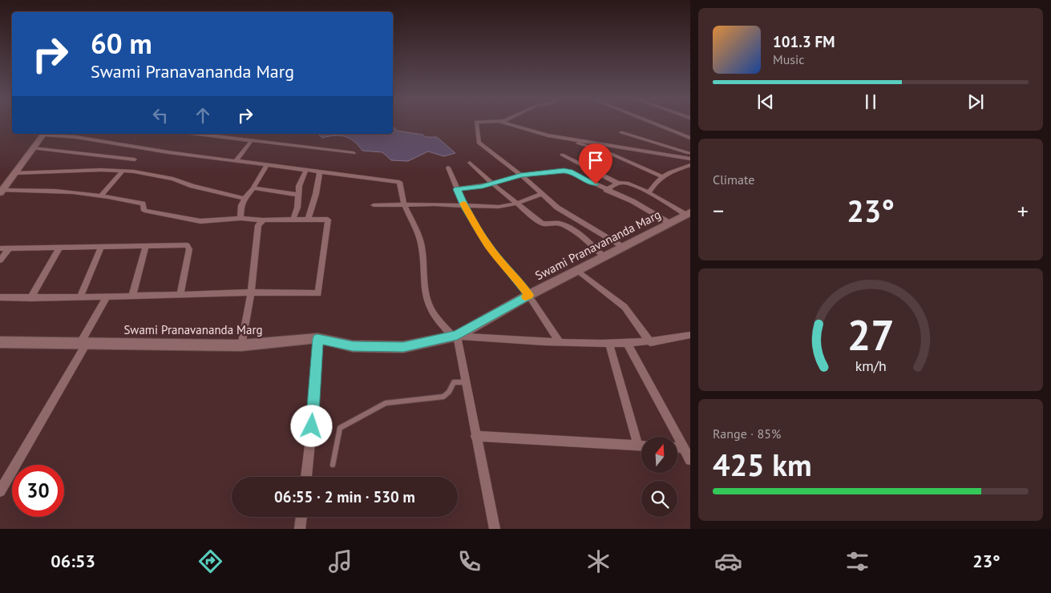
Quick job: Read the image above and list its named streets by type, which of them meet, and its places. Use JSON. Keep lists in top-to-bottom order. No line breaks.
{"streets":{"street":["Swami Pranavananda Marg"]},"north":"top","page":{"turn":["60 m","Swami Pranavananda Marg"],"song":["101.3 FM","Music"],"tile":["Climate",["Range · 85%","425 km"]],"heat":["−","23°","+"],"limit":"30","trip":"06:55 · 2 min · 530 m","tabs":["06:53","23°"],"gauge":["27","km/h"]}}
